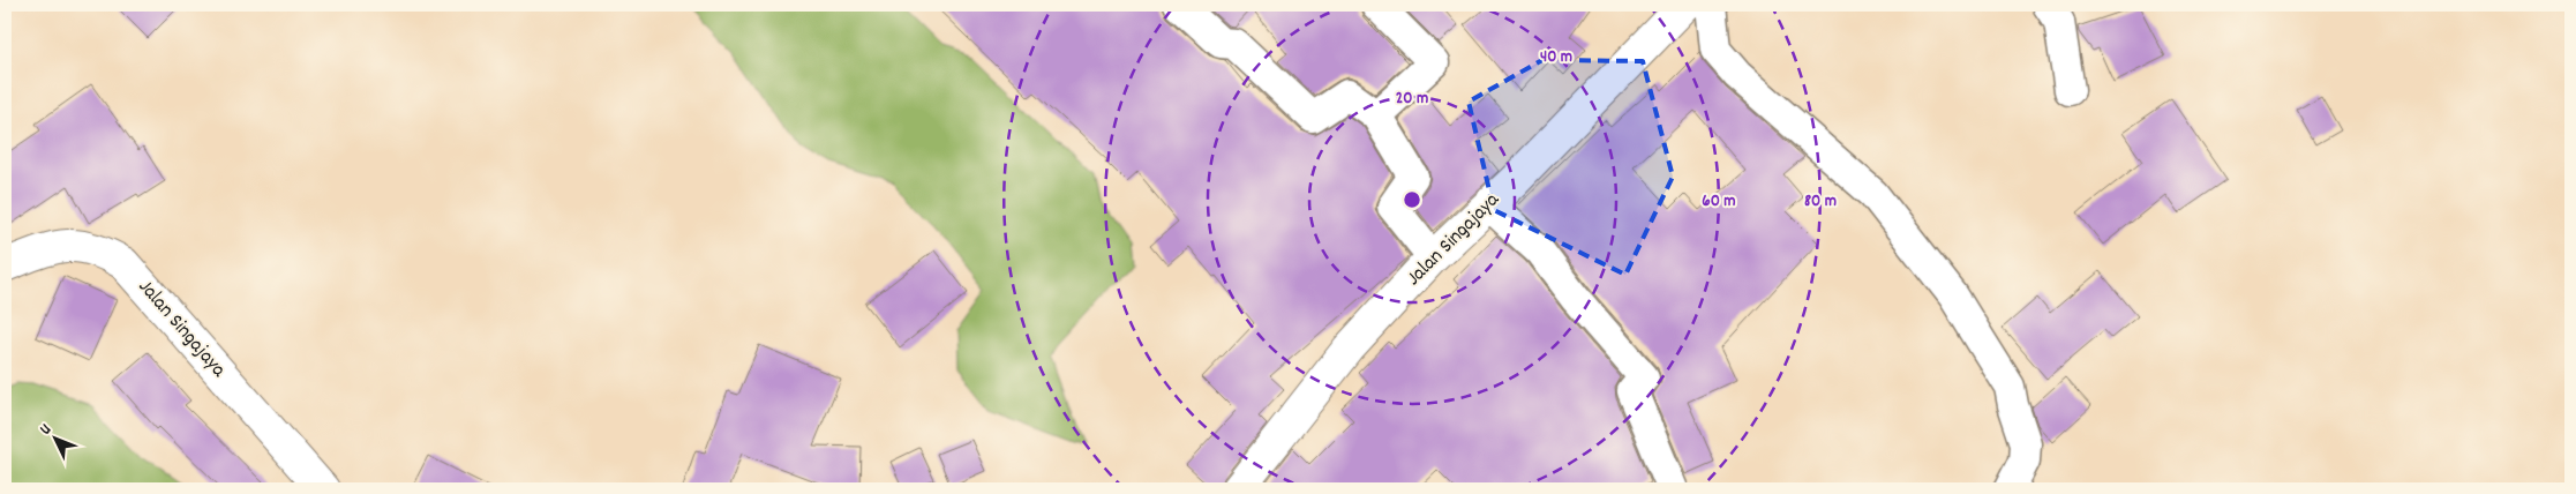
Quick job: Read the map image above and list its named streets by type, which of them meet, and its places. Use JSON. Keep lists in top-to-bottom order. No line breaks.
{"streets":{"street":["Jalan Singajaya"]},"north":"top left","rings":["40 m","20 m","60 m","80 m"]}
